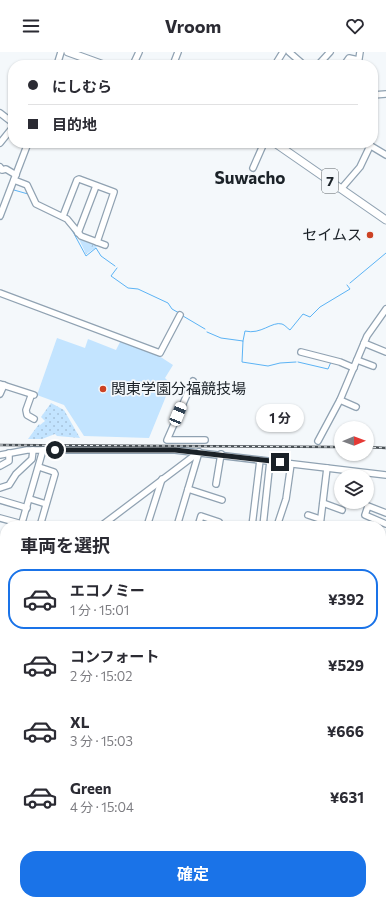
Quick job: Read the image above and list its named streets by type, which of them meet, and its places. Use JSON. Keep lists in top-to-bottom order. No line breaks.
{"streets":{"main road":["7"]},"districts":["Suwacho"],"places":["セイムス","関東学園分福競技場"],"north":"right","page":{"header":"Vroom","banner":["にしむら","目的地"],"bubble":"1 分","heading":"車両を選択","list":[{"name":"エコノミー","note":"1 分 · 15:01","value":"¥392"},{"name":"コンフォート","note":"2 分 · 15:02","value":"¥529"},{"name":"XL","note":"3 分 · 15:03","value":"¥666"},{"name":"Green","note":"4 分 · 15:04","value":"¥631"}],"buttons":"確定"}}
